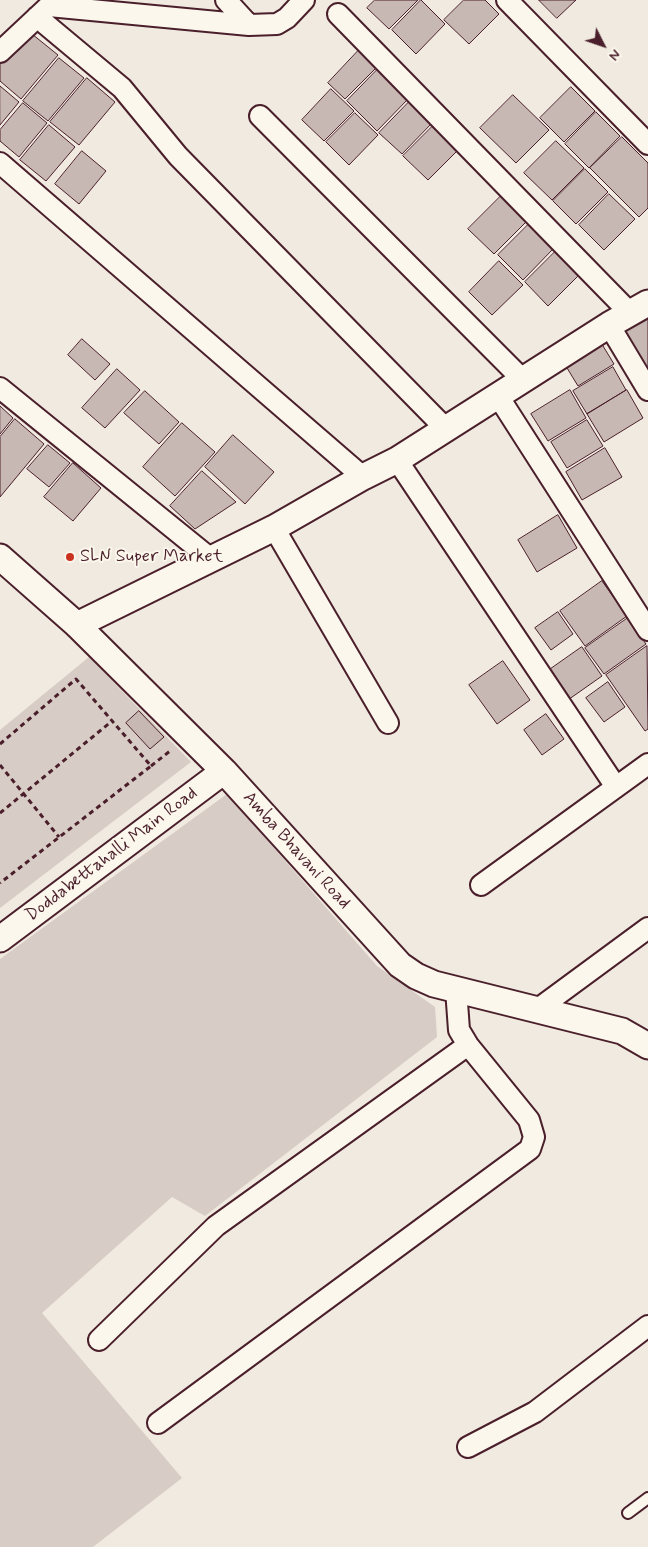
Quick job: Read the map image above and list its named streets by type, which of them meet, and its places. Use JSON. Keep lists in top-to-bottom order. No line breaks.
{"streets":{"street":["Amba Bhavani Road","Doddabettahalli Main Road"]},"crossings":[["Amba Bhavani Road","Doddabettahalli Main Road"]],"places":["SLN Super Market"],"north":"bottom right"}
